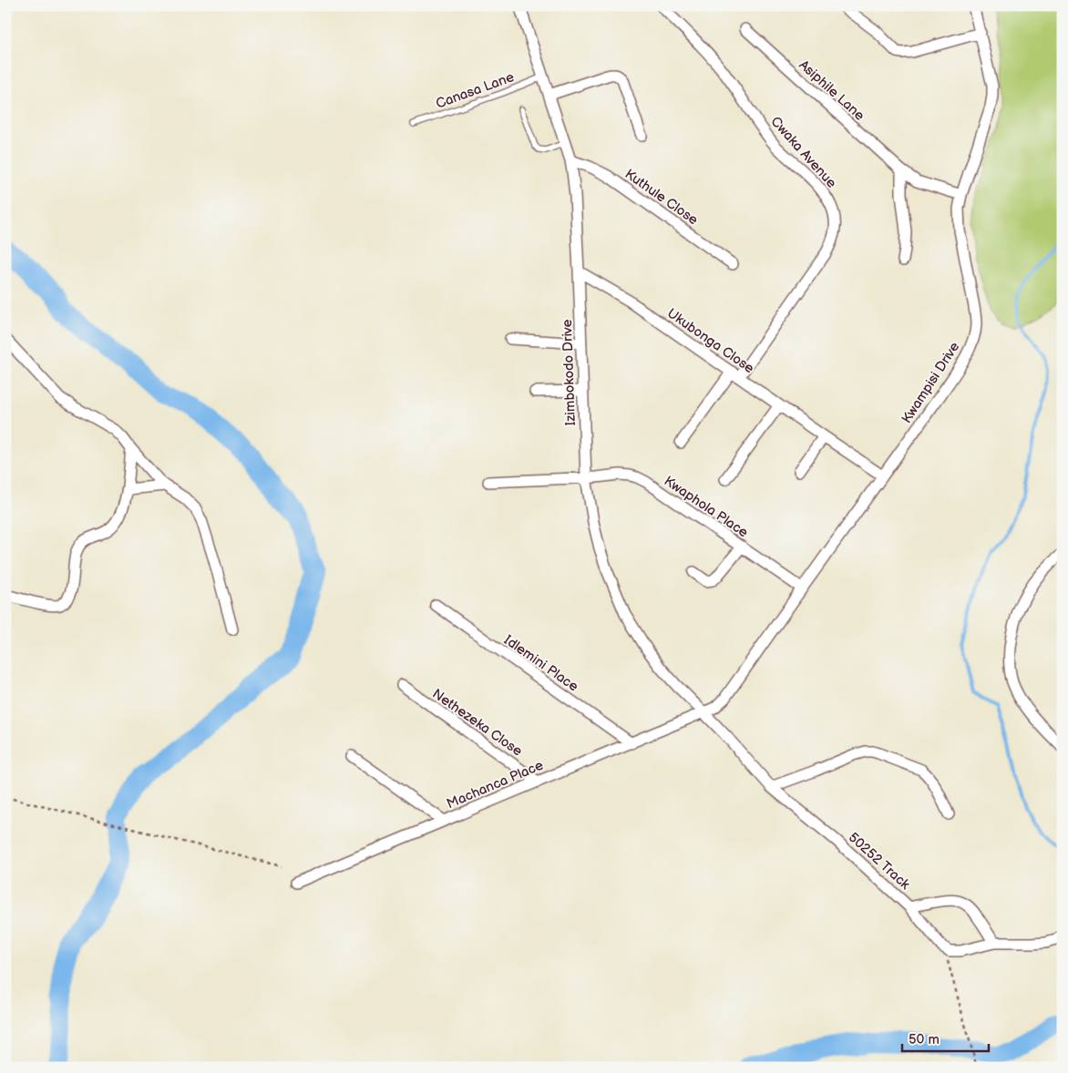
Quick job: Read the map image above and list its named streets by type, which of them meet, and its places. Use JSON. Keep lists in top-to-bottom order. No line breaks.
{"streets":{"street":["Asiphile Lane","Cwaka Avenue","Kuthule Close","Ukubonga Close","Izimbokodo Drive","Kwampisi Drive","Kwaphola Place","Idlemini Place","Nethezeka Close","Machanca Place","50252 Track"],"lane":["Canasa Lane"]},"crossings":[["Canasa Lane","Izimbokodo Drive"],["Asiphile Lane","Kwampisi Drive"],["Cwaka Avenue","Ukubonga Close"],["Kuthule Close","Izimbokodo Drive"],["Ukubonga Close","Izimbokodo Drive"],["Ukubonga Close","Kwampisi Drive"],["Izimbokodo Drive","Kwampisi Drive"],["Izimbokodo Drive","Kwaphola Place"],["Izimbokodo Drive","Machanca Place"],["Izimbokodo Drive","50252 Track"],["Kwampisi Drive","Kwaphola Place"],["Kwampisi Drive","Machanca Place"],["Kwampisi Drive","50252 Track"],["Idlemini Place","Machanca Place"],["Nethezeka Close","Machanca Place"],["Machanca Place","50252 Track"]],"scale_bar":"50 m"}
